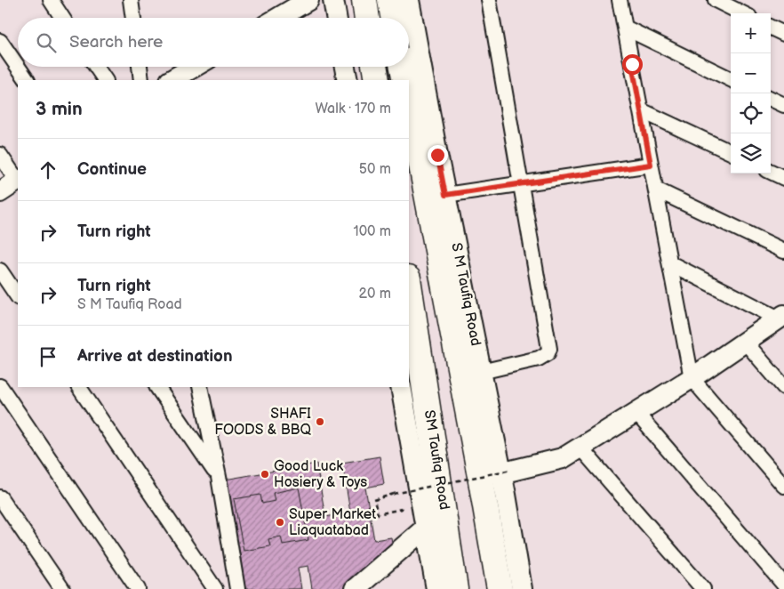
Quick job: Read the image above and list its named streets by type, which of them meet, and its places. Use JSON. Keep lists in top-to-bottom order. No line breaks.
{"streets":{"highway":["SM Taufiq Road"],"main road":["S M Taufiq Road"]},"places":["SHAFI FOODS & BBQ","Good Luck Hosiery & Toys","Super Market Liaquatabad"],"page":{"map_buttons":["+","−"],"search":"Search here","heading":["3 min","Walk · 170 m"],"list":[["Continue","50 m"],["Turn right","100 m"],["Turn right","S M Taufiq Road","20 m"],"Arrive at destination"]}}
